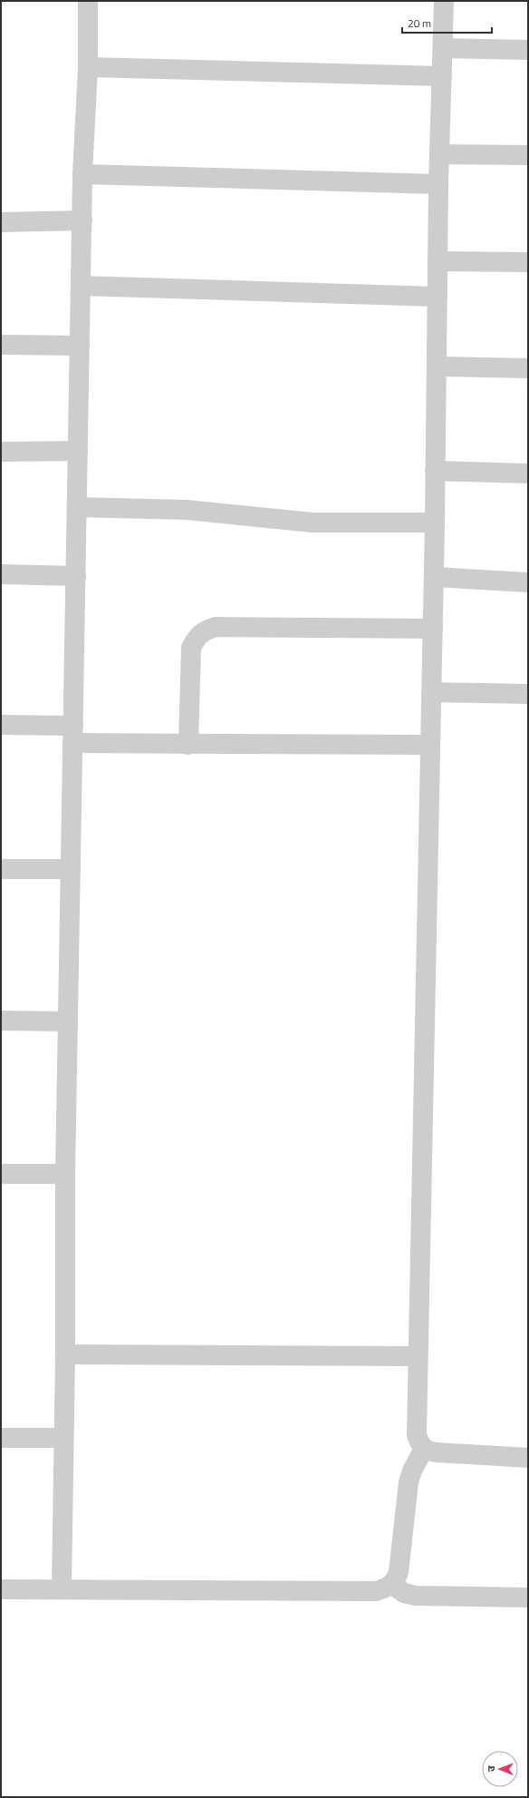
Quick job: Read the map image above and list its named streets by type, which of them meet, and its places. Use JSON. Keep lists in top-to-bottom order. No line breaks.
{"scale_bar":"20 m","north":"left"}
